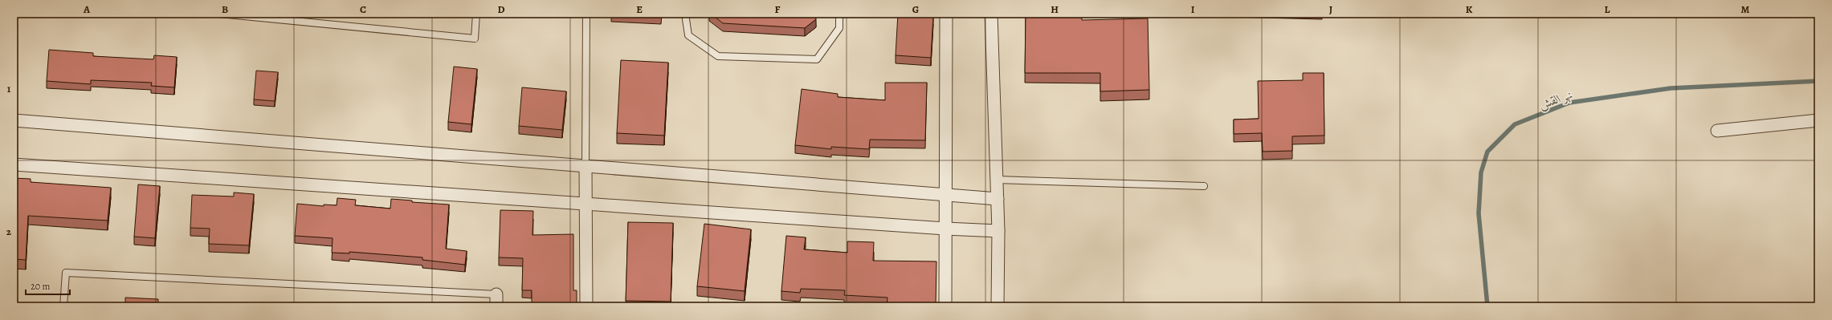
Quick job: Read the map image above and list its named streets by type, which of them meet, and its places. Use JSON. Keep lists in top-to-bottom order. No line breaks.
{"water":["نهر القش"],"scale_bar":"20 m","grid":{"columns":["A","B","C","D","E","F","G","H","I","J","K","L","M"],"rows":["1","2"]}}
